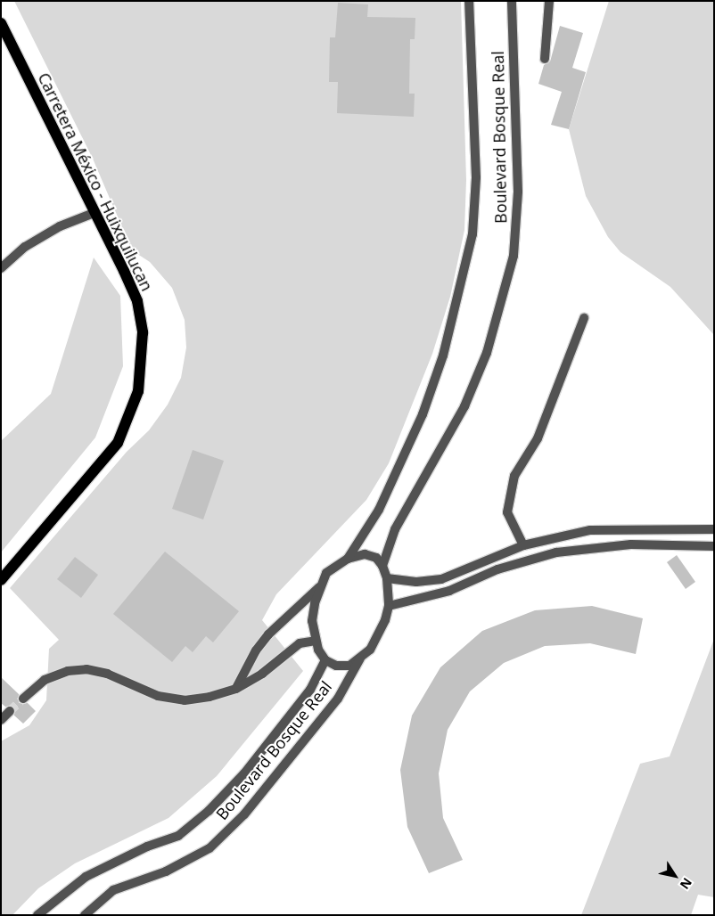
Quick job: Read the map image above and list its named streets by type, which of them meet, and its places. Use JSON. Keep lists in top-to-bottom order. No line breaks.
{"streets":{"main road":["Carretera México - Huixquilucan"],"street":["Boulevard Bosque Real"]},"north":"bottom right"}
